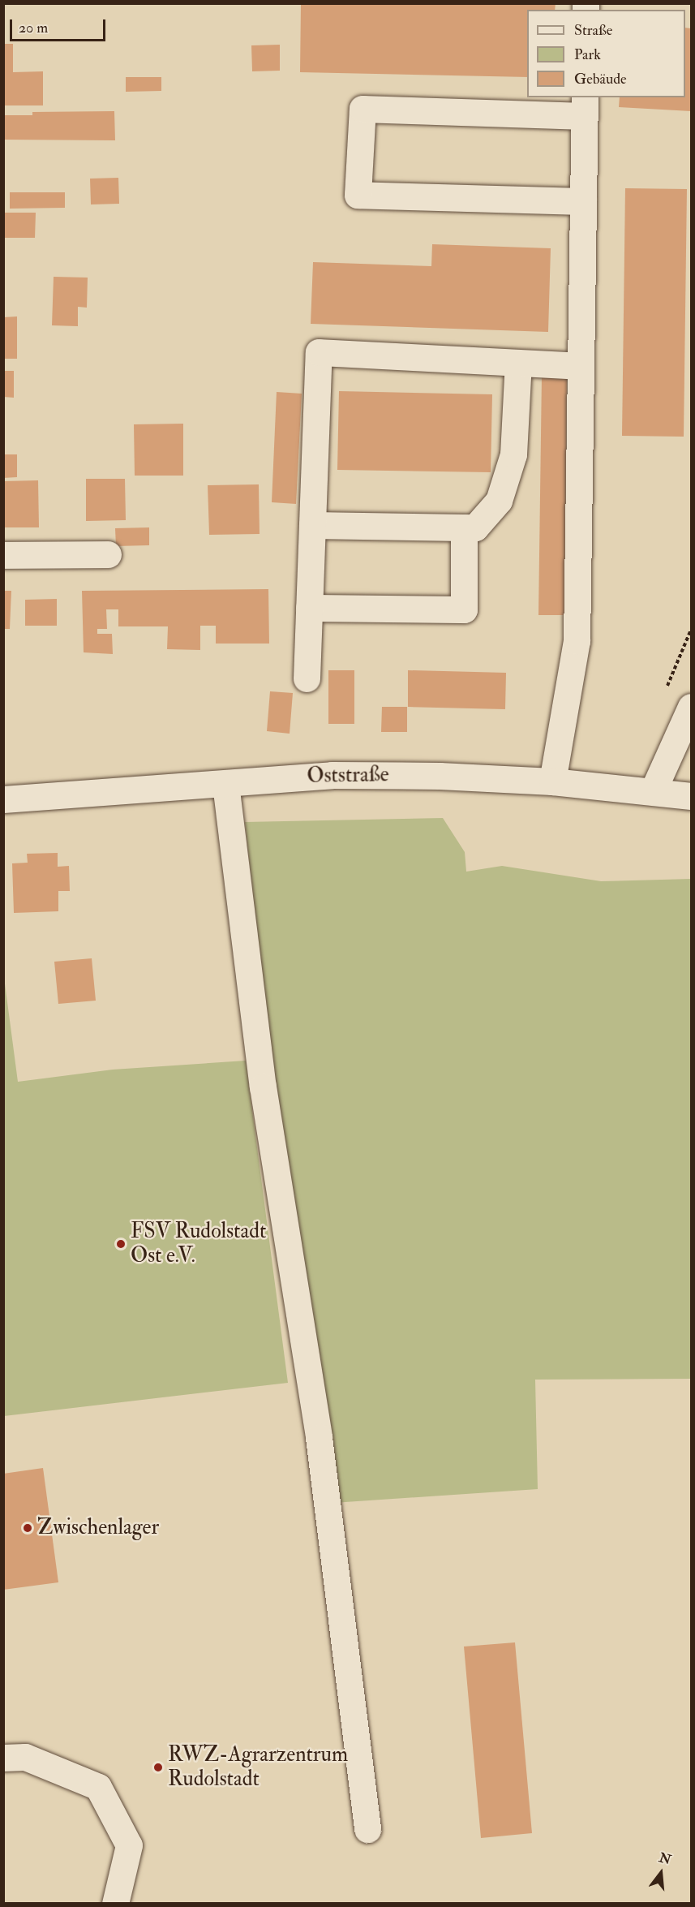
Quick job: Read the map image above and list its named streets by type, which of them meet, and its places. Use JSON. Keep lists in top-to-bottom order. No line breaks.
{"streets":{"street":["Oststraße"]},"places":["FSV Rudolstadt Ost e.V.","Zwischenlager","RWZ-Agrarzentrum Rudolstadt"],"legend":["Straße","Park","Gebäude"],"scale_bar":"20 m","north":"top"}
